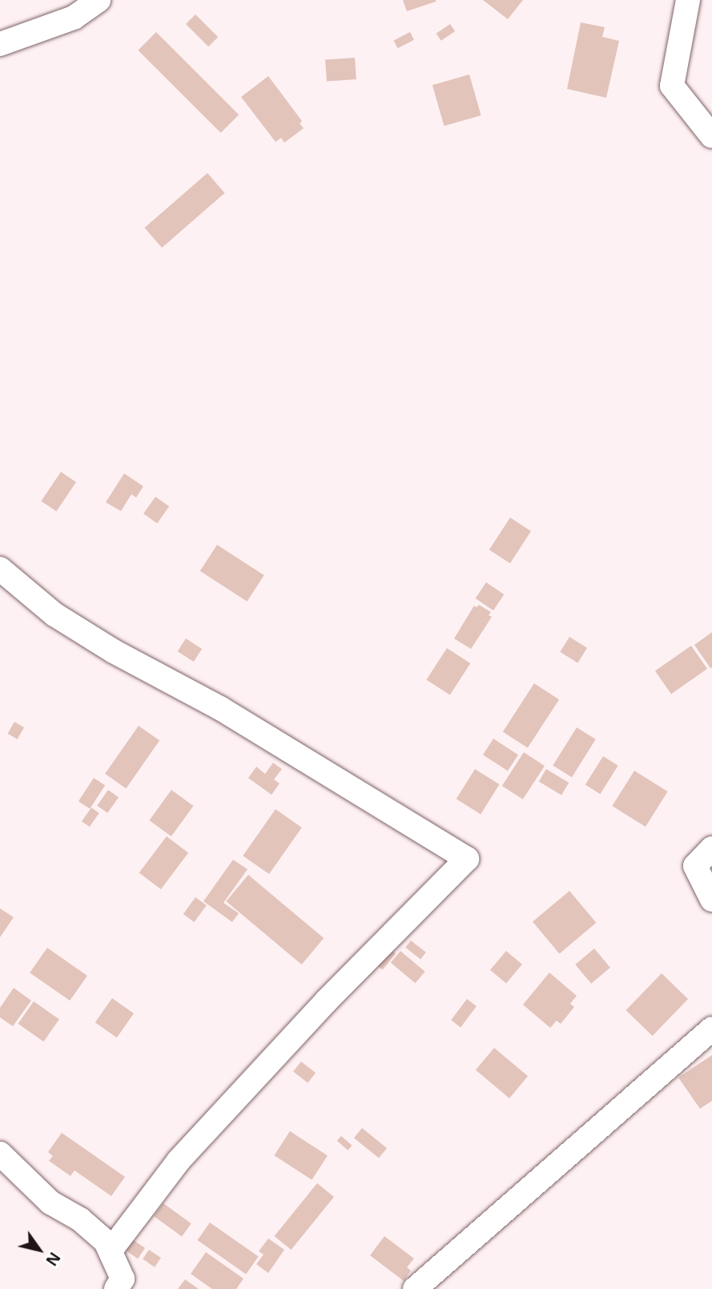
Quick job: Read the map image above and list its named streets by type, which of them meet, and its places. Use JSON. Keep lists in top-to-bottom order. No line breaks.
{"north":"bottom right"}
